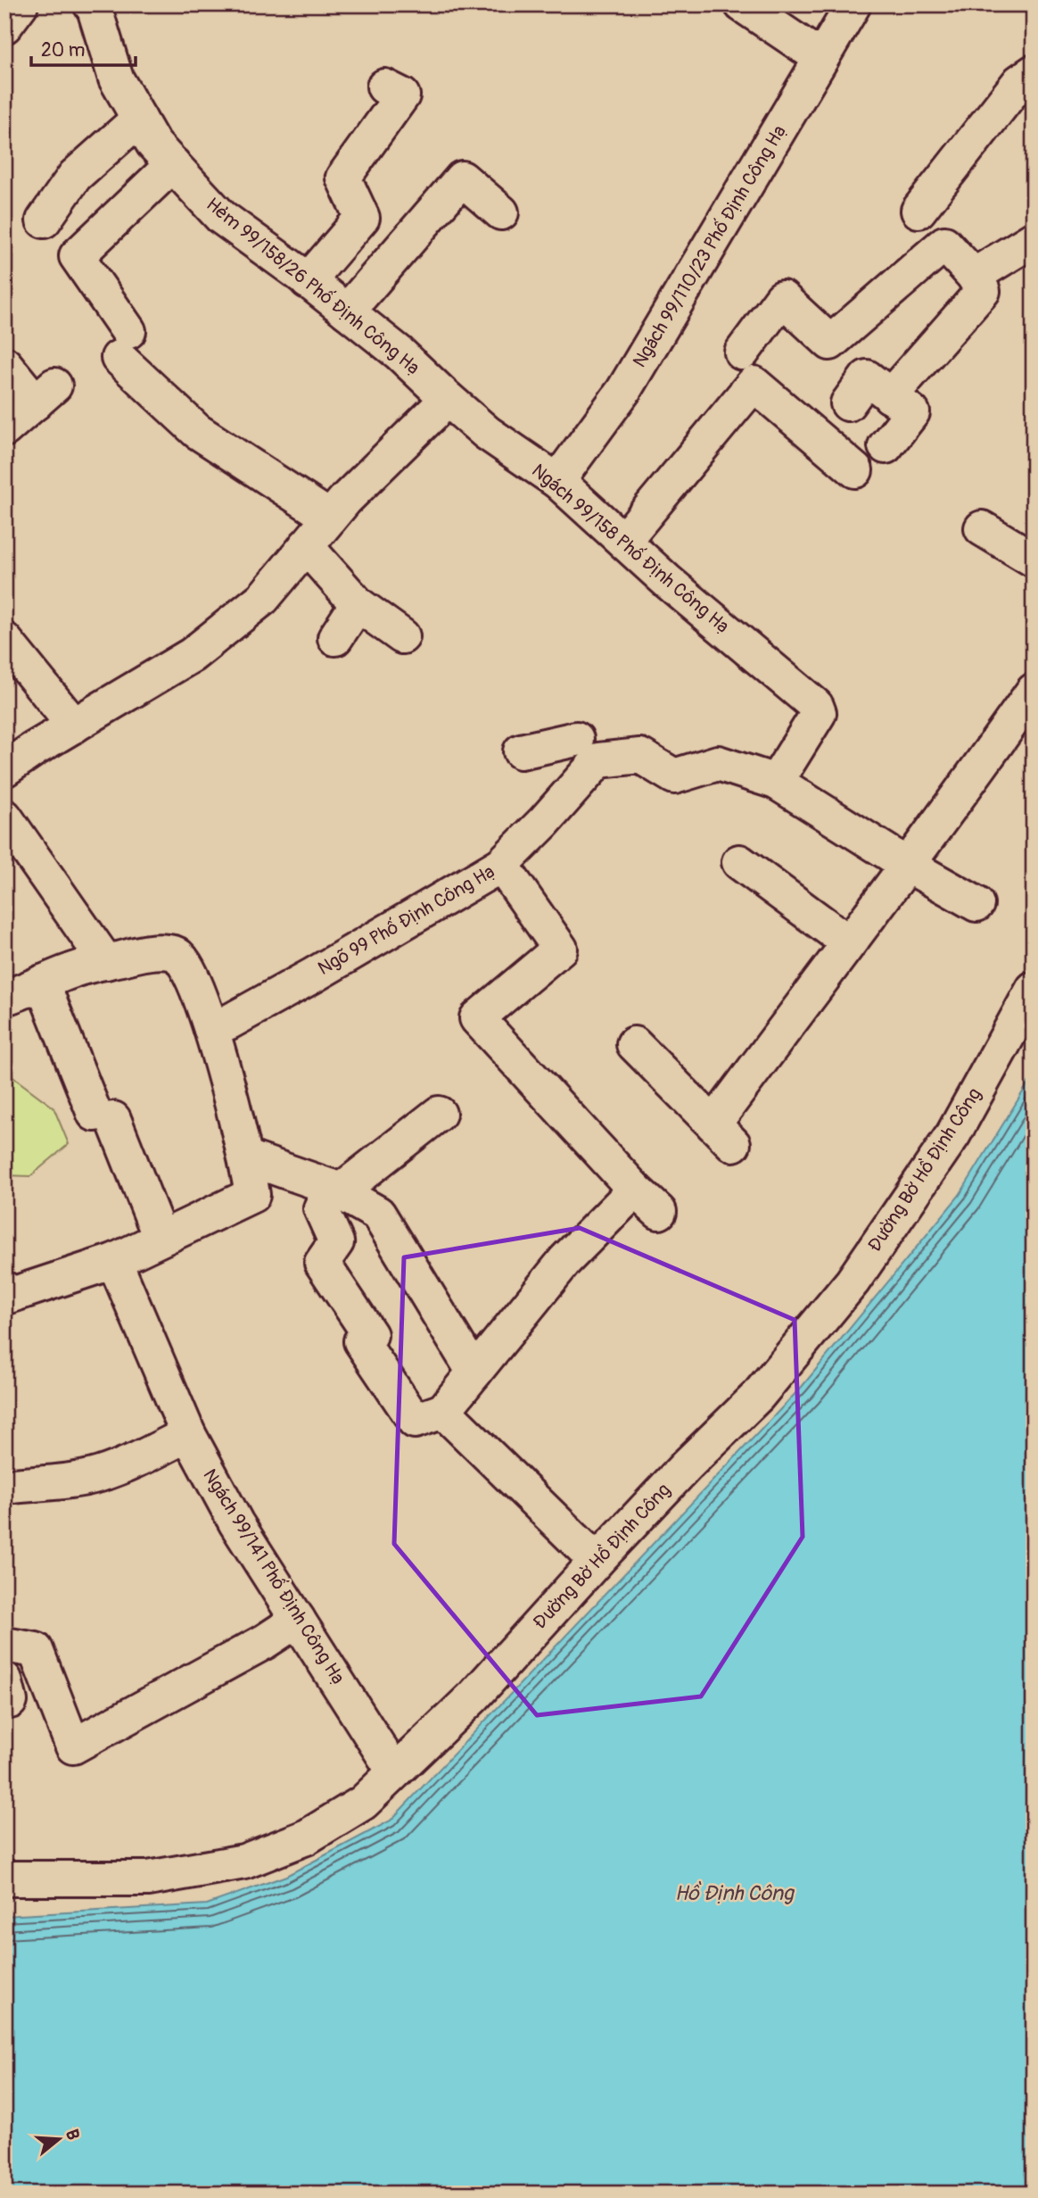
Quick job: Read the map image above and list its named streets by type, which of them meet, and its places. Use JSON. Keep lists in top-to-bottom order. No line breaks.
{"streets":{"street":["Ngách 99/110/23 Phố Định Công Hạ","Hẻm 99/158/26 Phố Định Công Hạ","Ngách 99/158 Phố Định Công Hạ","Ngõ 99 Phố Định Công Hạ","Đường Bờ Hồ Định Công","Ngách 99/141 Phố Định Công Hạ"]},"crossings":[["Ngách 99/110/23 Phố Định Công Hạ","Ngách 99/158 Phố Định Công Hạ"],["Hẻm 99/158/26 Phố Định Công Hạ","Ngách 99/158 Phố Định Công Hạ"],["Đường Bờ Hồ Định Công","Ngách 99/141 Phố Định Công Hạ"]],"water":["Hồ Định Công"],"scale_bar":"20 m","north":"right"}
